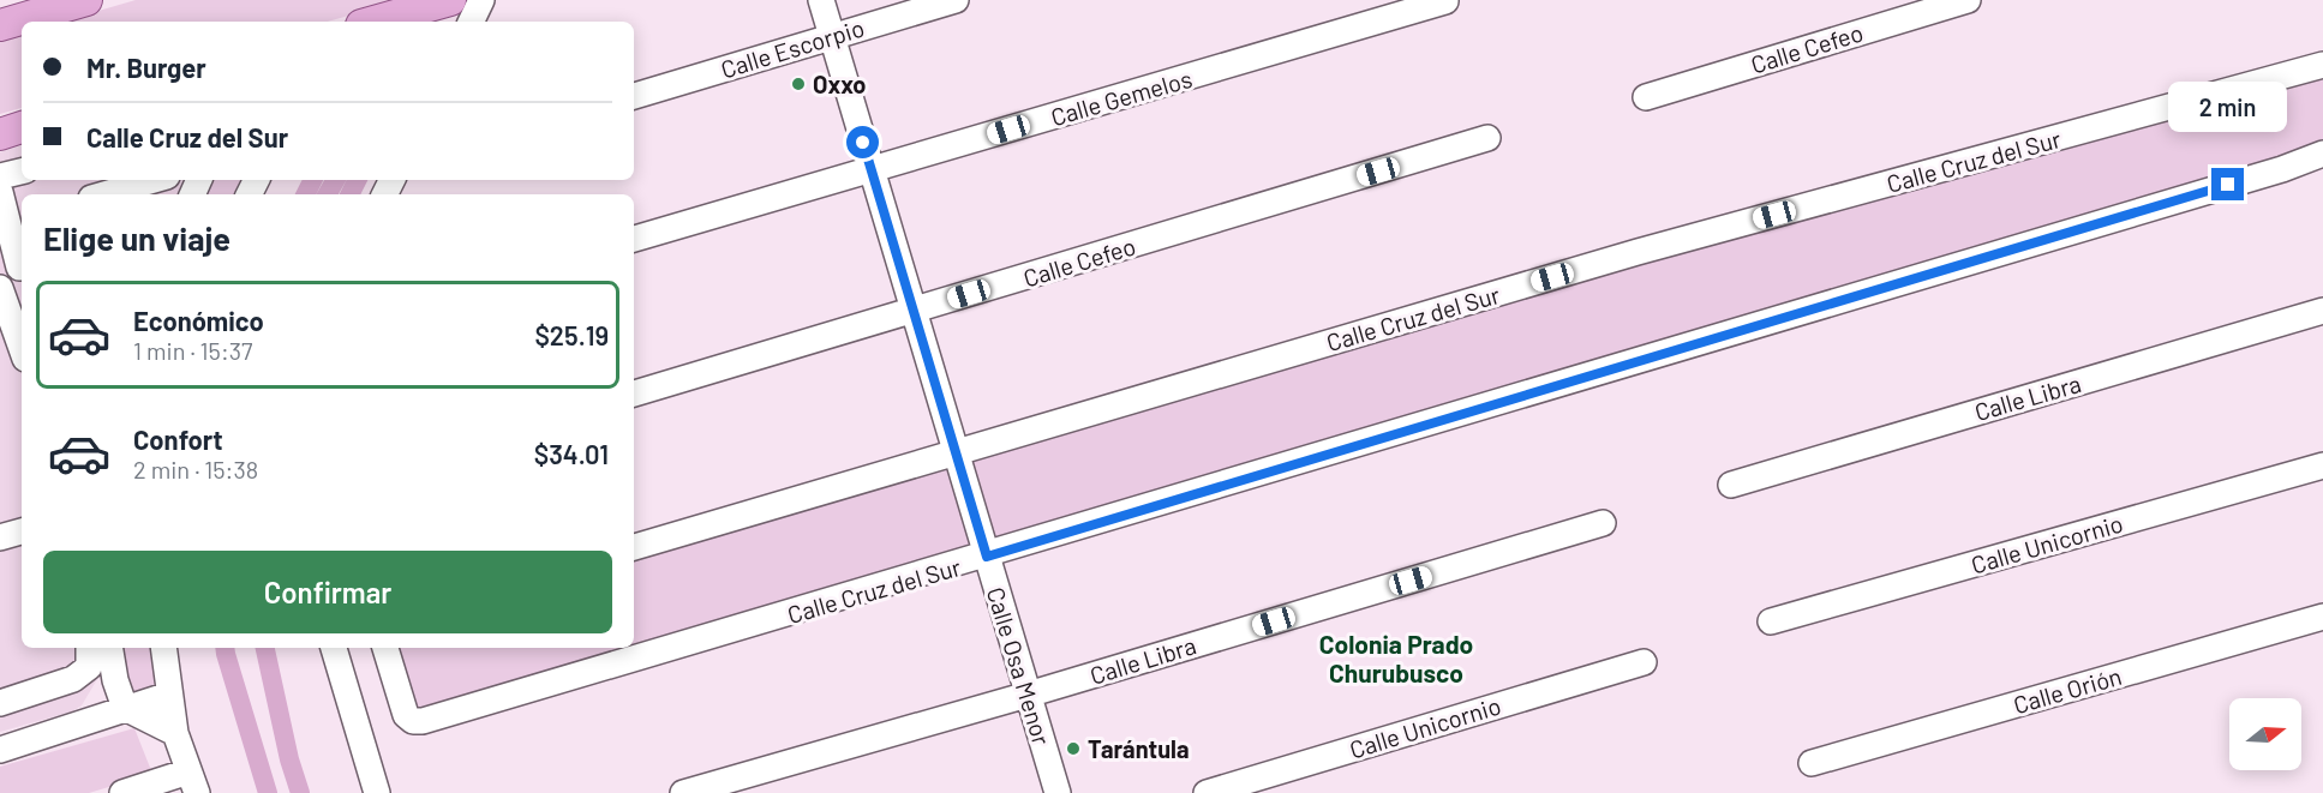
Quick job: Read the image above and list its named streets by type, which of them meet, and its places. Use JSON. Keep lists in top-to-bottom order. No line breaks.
{"streets":{"street":["Calle Escorpio","Calle Cefeo","Calle Gemelos","Calle Cruz del Sur","Calle Libra","Calle Unicornio","Calle Osa Menor","Calle Orión"]},"crossings":[["Calle Escorpio","Calle Osa Menor"],["Calle Cefeo","Calle Osa Menor"],["Calle Gemelos","Calle Osa Menor"],["Calle Cruz del Sur","Calle Osa Menor"],["Calle Libra","Calle Osa Menor"]],"districts":["Colonia Prado Churubusco"],"places":["Oxxo","Tarántula"],"north":"right","page":{"banner":["Mr. Burger","Calle Cruz del Sur"],"bubble":"2 min","heading":"Elige un viaje","list":[{"name":"Económico","note":"1 min · 15:37","value":"$25.19"},{"name":"Confort","note":"2 min · 15:38","value":"$34.01"}],"buttons":"Confirmar"}}
